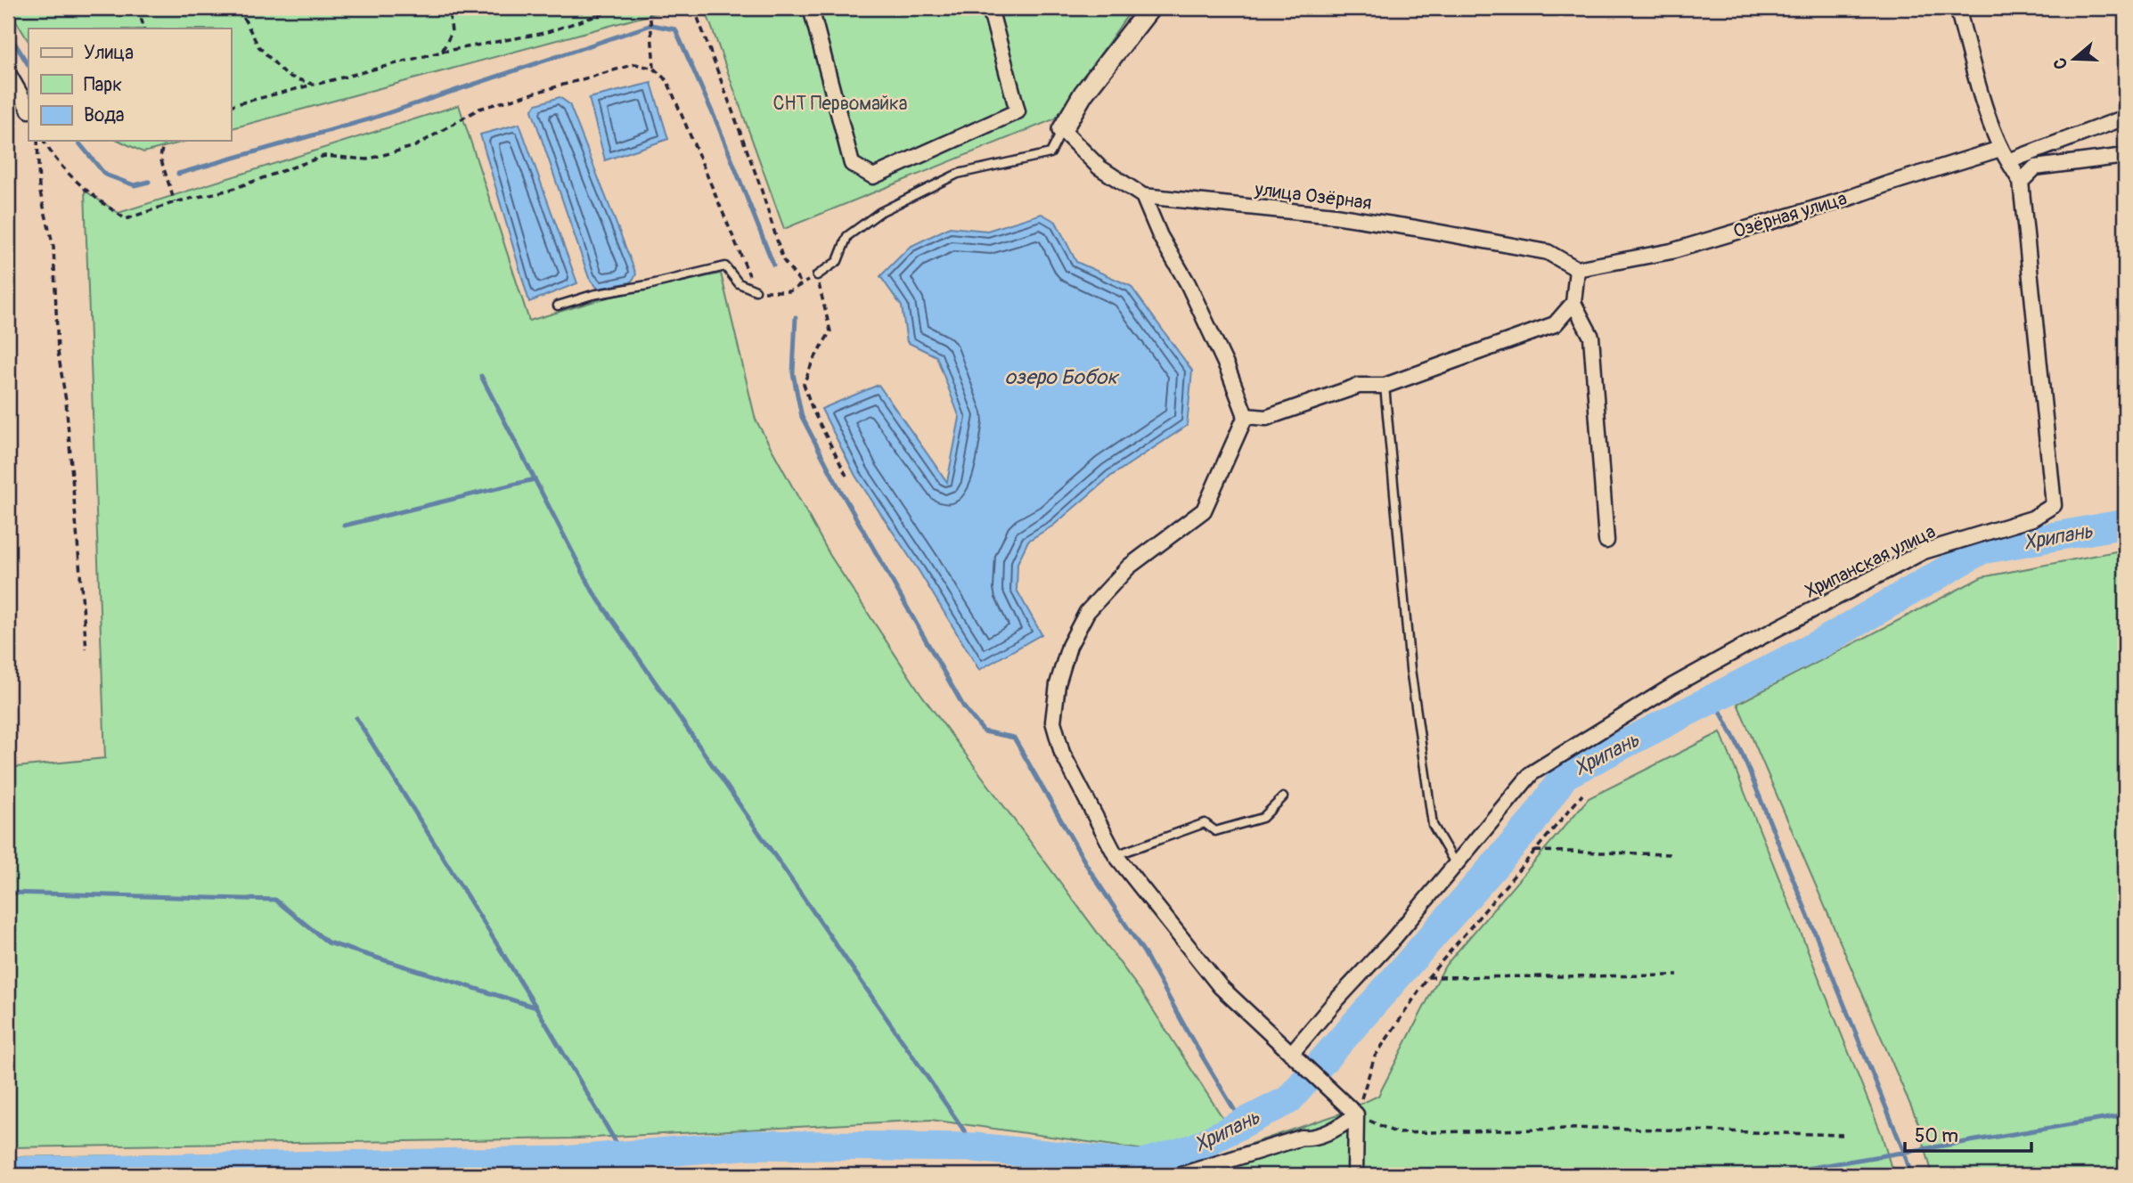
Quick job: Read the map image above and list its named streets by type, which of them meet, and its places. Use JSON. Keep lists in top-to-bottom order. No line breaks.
{"streets":{"street":["улица Озёрная","Озёрная улица","Хрипанская улица"]},"crossings":[["улица Озёрная","Озёрная улица"],["Озёрная улица","Хрипанская улица"]],"water":["озеро Бобок","Хрипань"],"parks":["СНТ Первомайка"],"legend":["Улица","Парк","Вода"],"scale_bar":"50 m","north":"left"}
